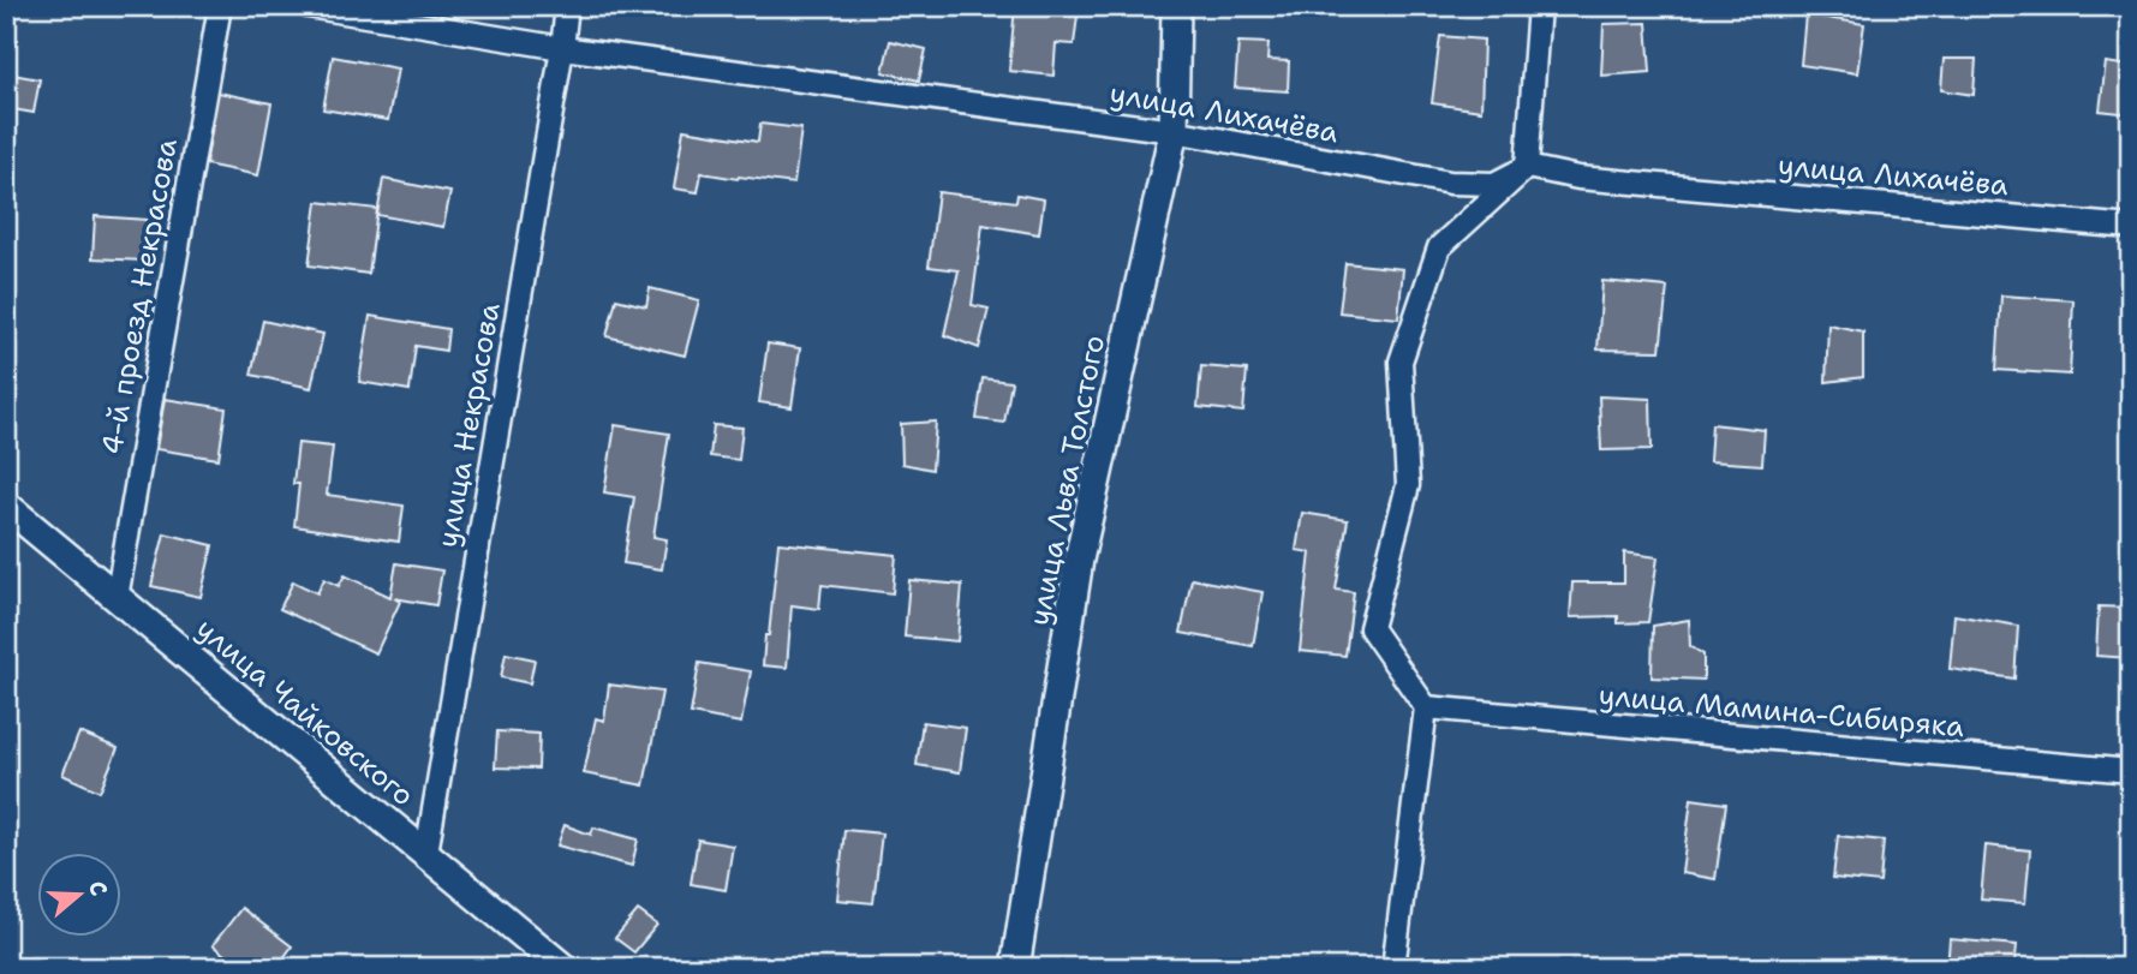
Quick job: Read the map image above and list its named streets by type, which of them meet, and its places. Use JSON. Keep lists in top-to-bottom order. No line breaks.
{"streets":{"street":["улица Лихачёва","4-й проезд Некрасова","улица Некрасова","улица Льва Толстого","улица Мамина-Сибиряка","улица Чайковского"]},"crossings":[["улица Лихачёва","улица Некрасова"],["улица Лихачёва","улица Льва Толстого"],["4-й проезд Некрасова","улица Чайковского"],["улица Некрасова","улица Чайковского"]],"north":"right"}
